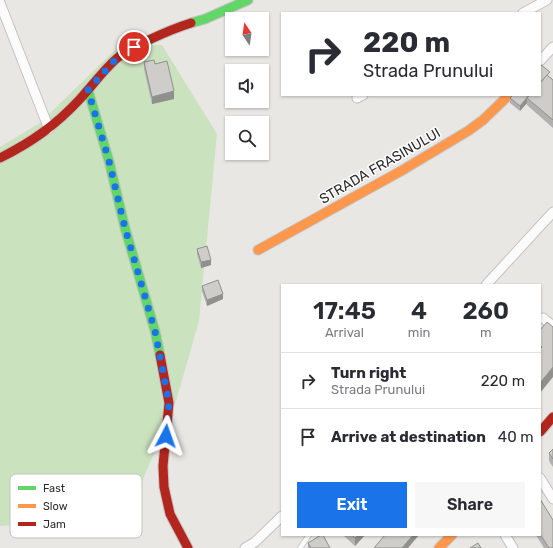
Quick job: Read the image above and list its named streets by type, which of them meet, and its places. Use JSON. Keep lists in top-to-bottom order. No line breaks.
{"streets":{"street":["STRADA FRASINULUI"]},"legend":["Fast","Slow","Jam"],"north":"top","page":{"turn":["220 m","Strada Prunului"],"eta":["17:45","Arrival","4","min","260","m"],"list":[{"name":"Turn right","note":"Strada Prunului","value":"220 m"},{"name":"Arrive at destination","value":"40 m"}],"buttons":["Exit","Share"]}}
